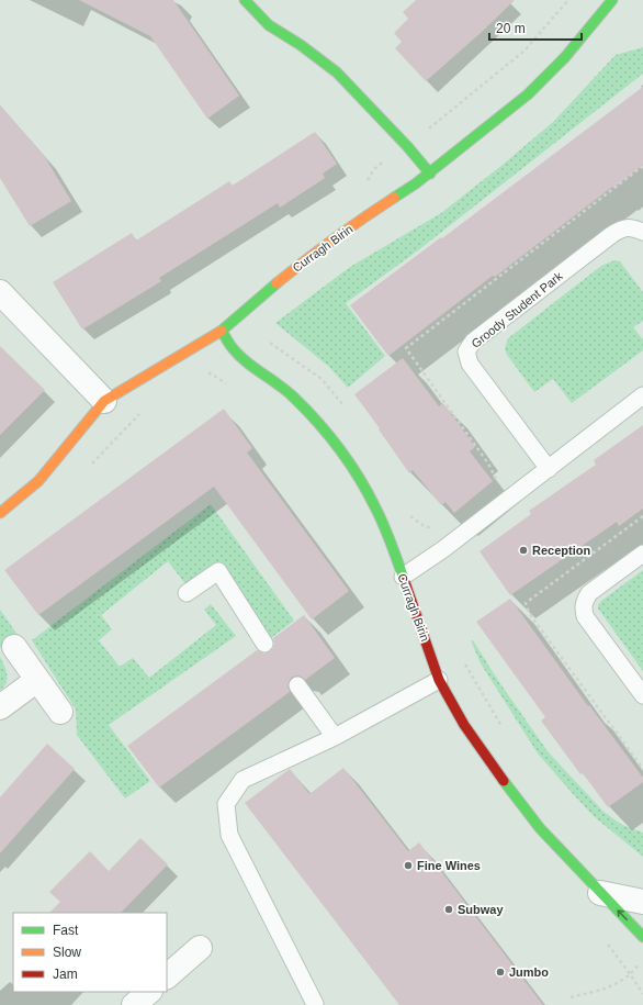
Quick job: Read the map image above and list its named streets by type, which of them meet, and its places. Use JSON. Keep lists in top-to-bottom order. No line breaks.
{"streets":{"street":["Curragh Birin"],"lane":["Groody Student Park"]},"places":["Reception","Fine Wines","Subway","Jumbo"],"legend":["Fast","Slow","Jam"],"scale_bar":"20 m"}
